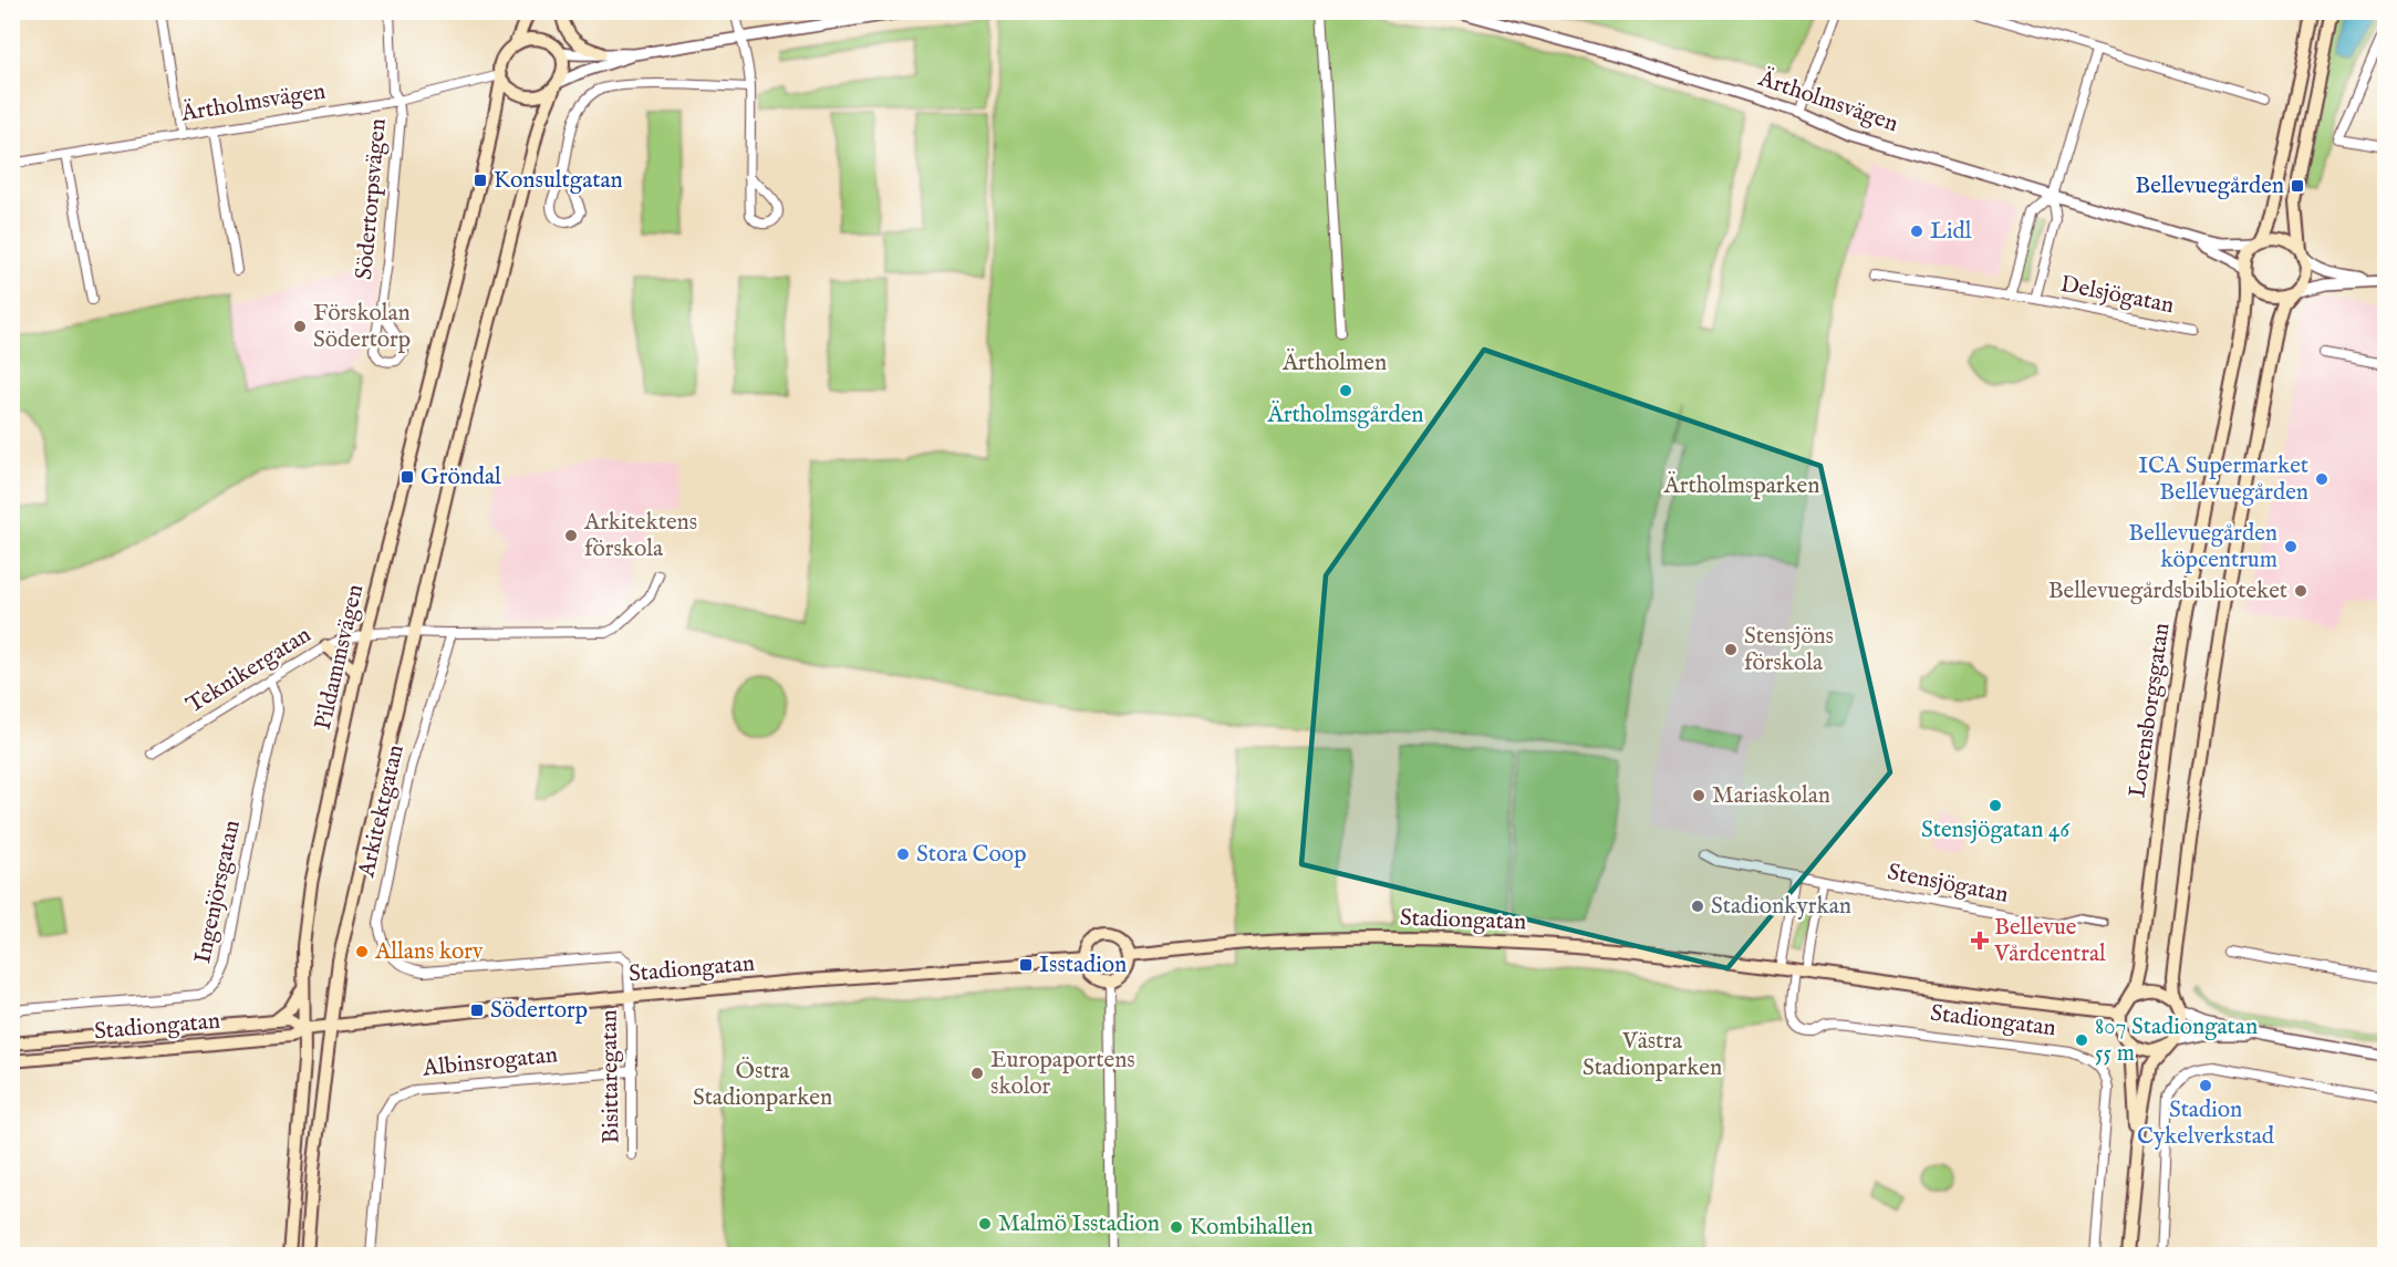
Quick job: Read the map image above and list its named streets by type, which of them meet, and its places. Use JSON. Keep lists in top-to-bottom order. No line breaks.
{"streets":{"main road":["Pildammsvägen","Lorensborgsgatan","Stadiongatan"],"street":["Ärtholmsvägen","Södertorpsvägen","Delsjögatan","Teknikergatan","Arkitektgatan","Stensjögatan","Ingenjörsgatan","Albinsrogatan","Bisittaregatan"]},"crossings":[["Ärtholmsvägen","Södertorpsvägen"],["Ärtholmsvägen","Delsjögatan"],["Ärtholmsvägen","Pildammsvägen"],["Ärtholmsvägen","Lorensborgsgatan"],["Pildammsvägen","Teknikergatan"],["Pildammsvägen","Stadiongatan"],["Teknikergatan","Arkitektgatan"],["Teknikergatan","Ingenjörsgatan"],["Lorensborgsgatan","Stadiongatan"],["Arkitektgatan","Stadiongatan"],["Arkitektgatan","Bisittaregatan"],["Stadiongatan","Bisittaregatan"],["Albinsrogatan","Bisittaregatan"]],"parks":["Ärtholmen","Ärtholmsparken","Västra Stadionparken","Östra Stadionparken"],"places":{"transit":["Konsultgatan","Bellevuegården","Gröndal","Isstadion","Södertorp"],"other":["Lidl","Förskolan Södertorp","Ärtholmsgården","ICA Supermarket Bellevuegården","Arkitektens förskola","Bellevuegården köpcentrum","Bellevuegårdsbiblioteket","Stensjöns förskola","Mariaskolan","Stensjögatan 46","Stora Coop","Stadionkyrkan","Allans korv","807 Stadiongatan 55 m","Europaportens skolor","Stadion Cykelverkstad","Malmö Isstadion","Kombihallen"],"health":["Bellevue Vårdcentral"]}}
